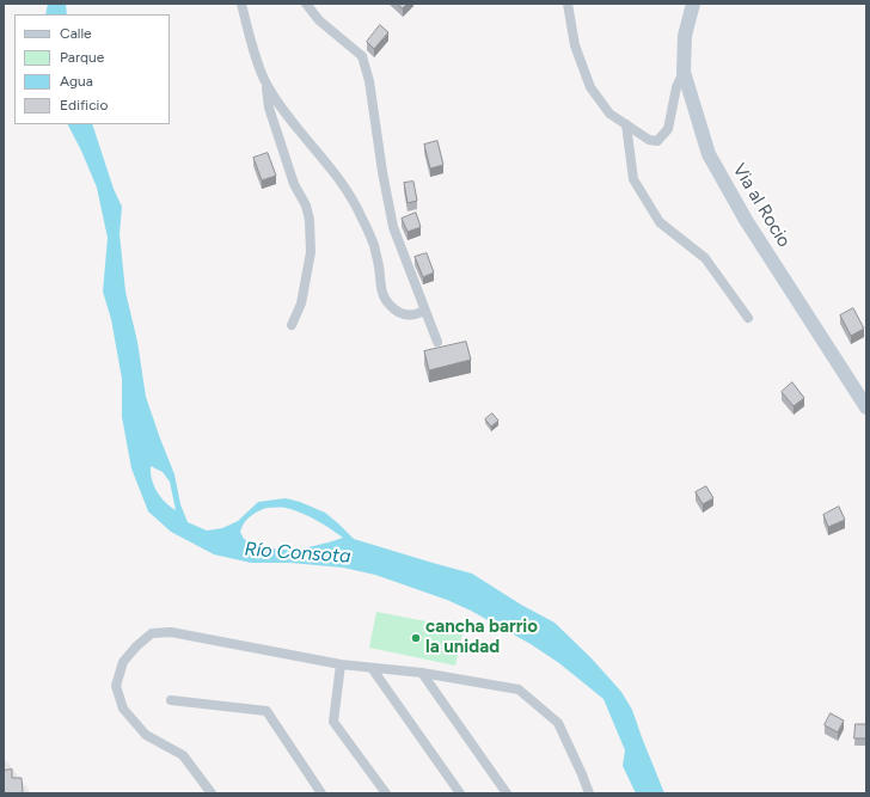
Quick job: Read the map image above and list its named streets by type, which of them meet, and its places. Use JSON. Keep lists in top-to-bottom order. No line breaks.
{"streets":{"main road":["Via al Rocio"]},"water":["Río Consota"],"places":["cancha barrio la unidad"],"legend":["Calle","Parque","Agua","Edificio"]}
